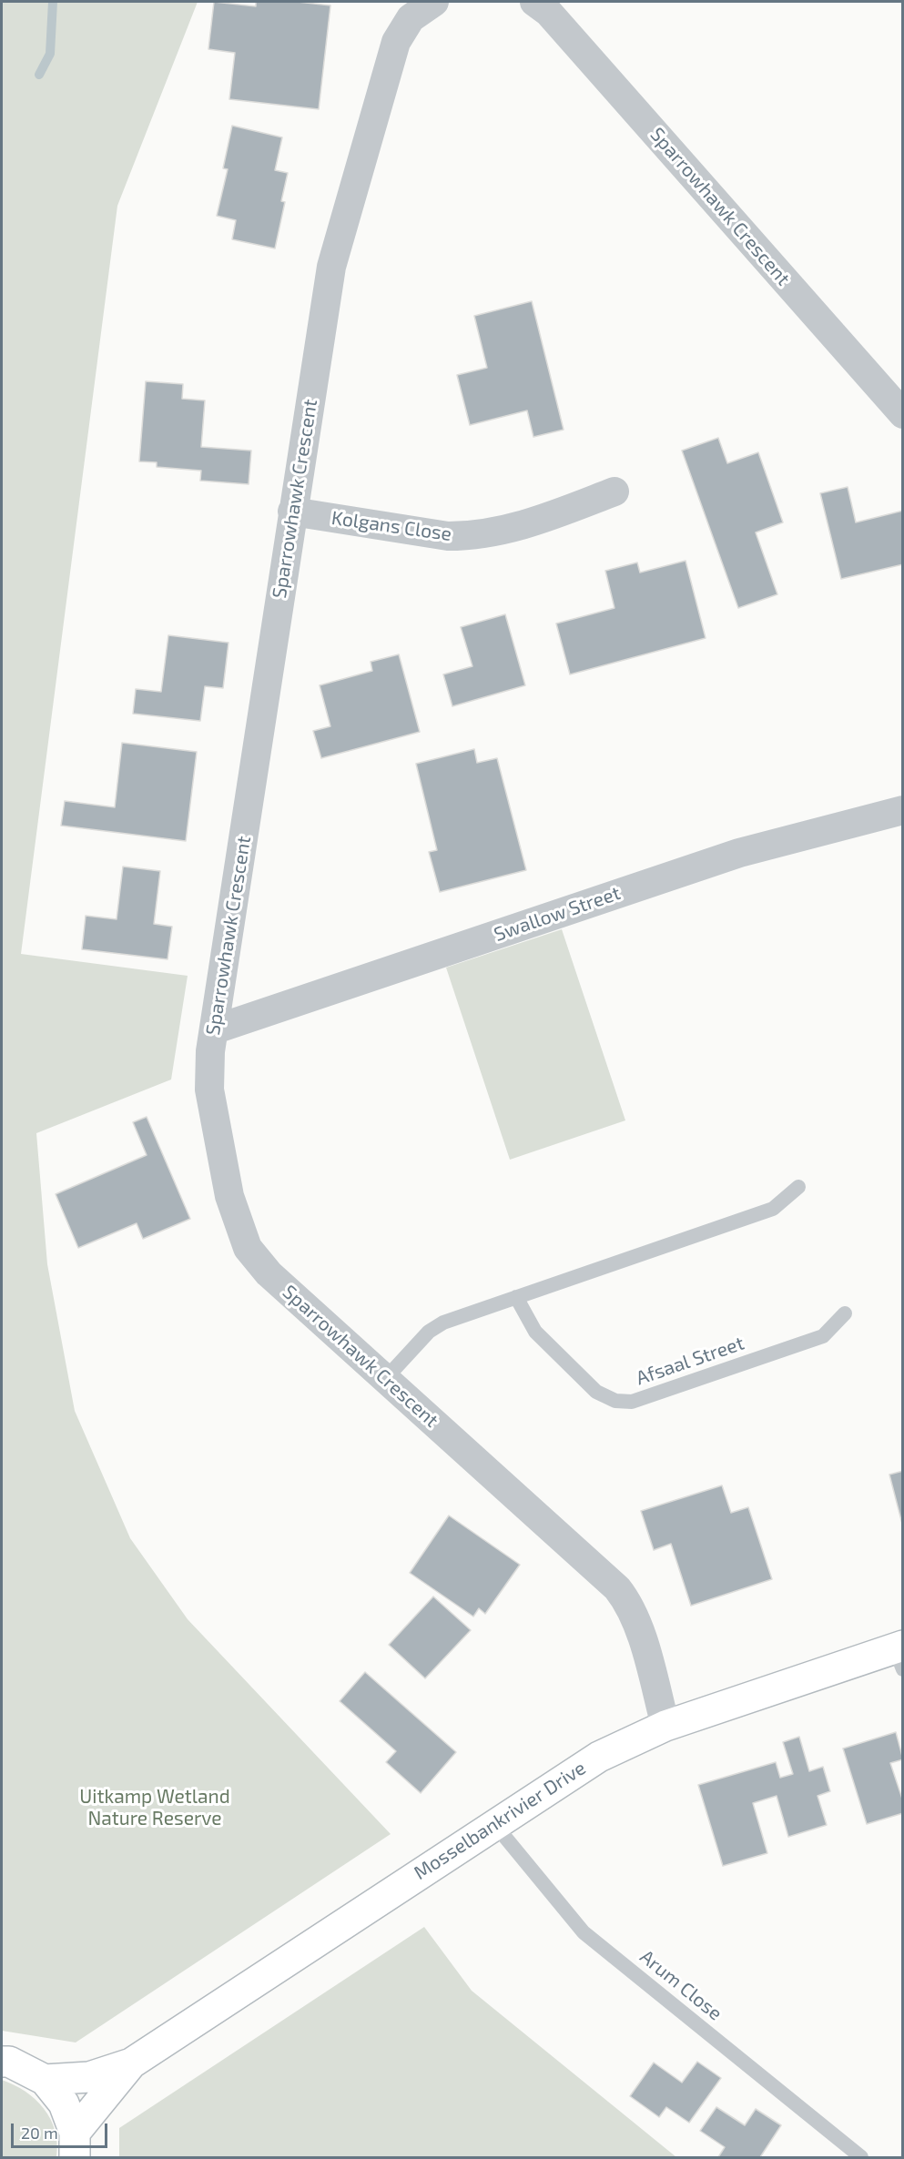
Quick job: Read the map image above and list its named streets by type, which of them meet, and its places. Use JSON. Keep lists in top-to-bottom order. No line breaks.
{"streets":{"street":["Sparrowhawk Crescent","Kolgans Close","Swallow Street","Mosselbankrivier Drive"],"lane":["Afsaal Street","Arum Close"]},"crossings":[["Sparrowhawk Crescent","Kolgans Close"],["Sparrowhawk Crescent","Swallow Street"],["Sparrowhawk Crescent","Mosselbankrivier Drive"],["Mosselbankrivier Drive","Arum Close"]],"parks":["Uitkamp Wetland Nature Reserve"],"scale_bar":"20 m"}
